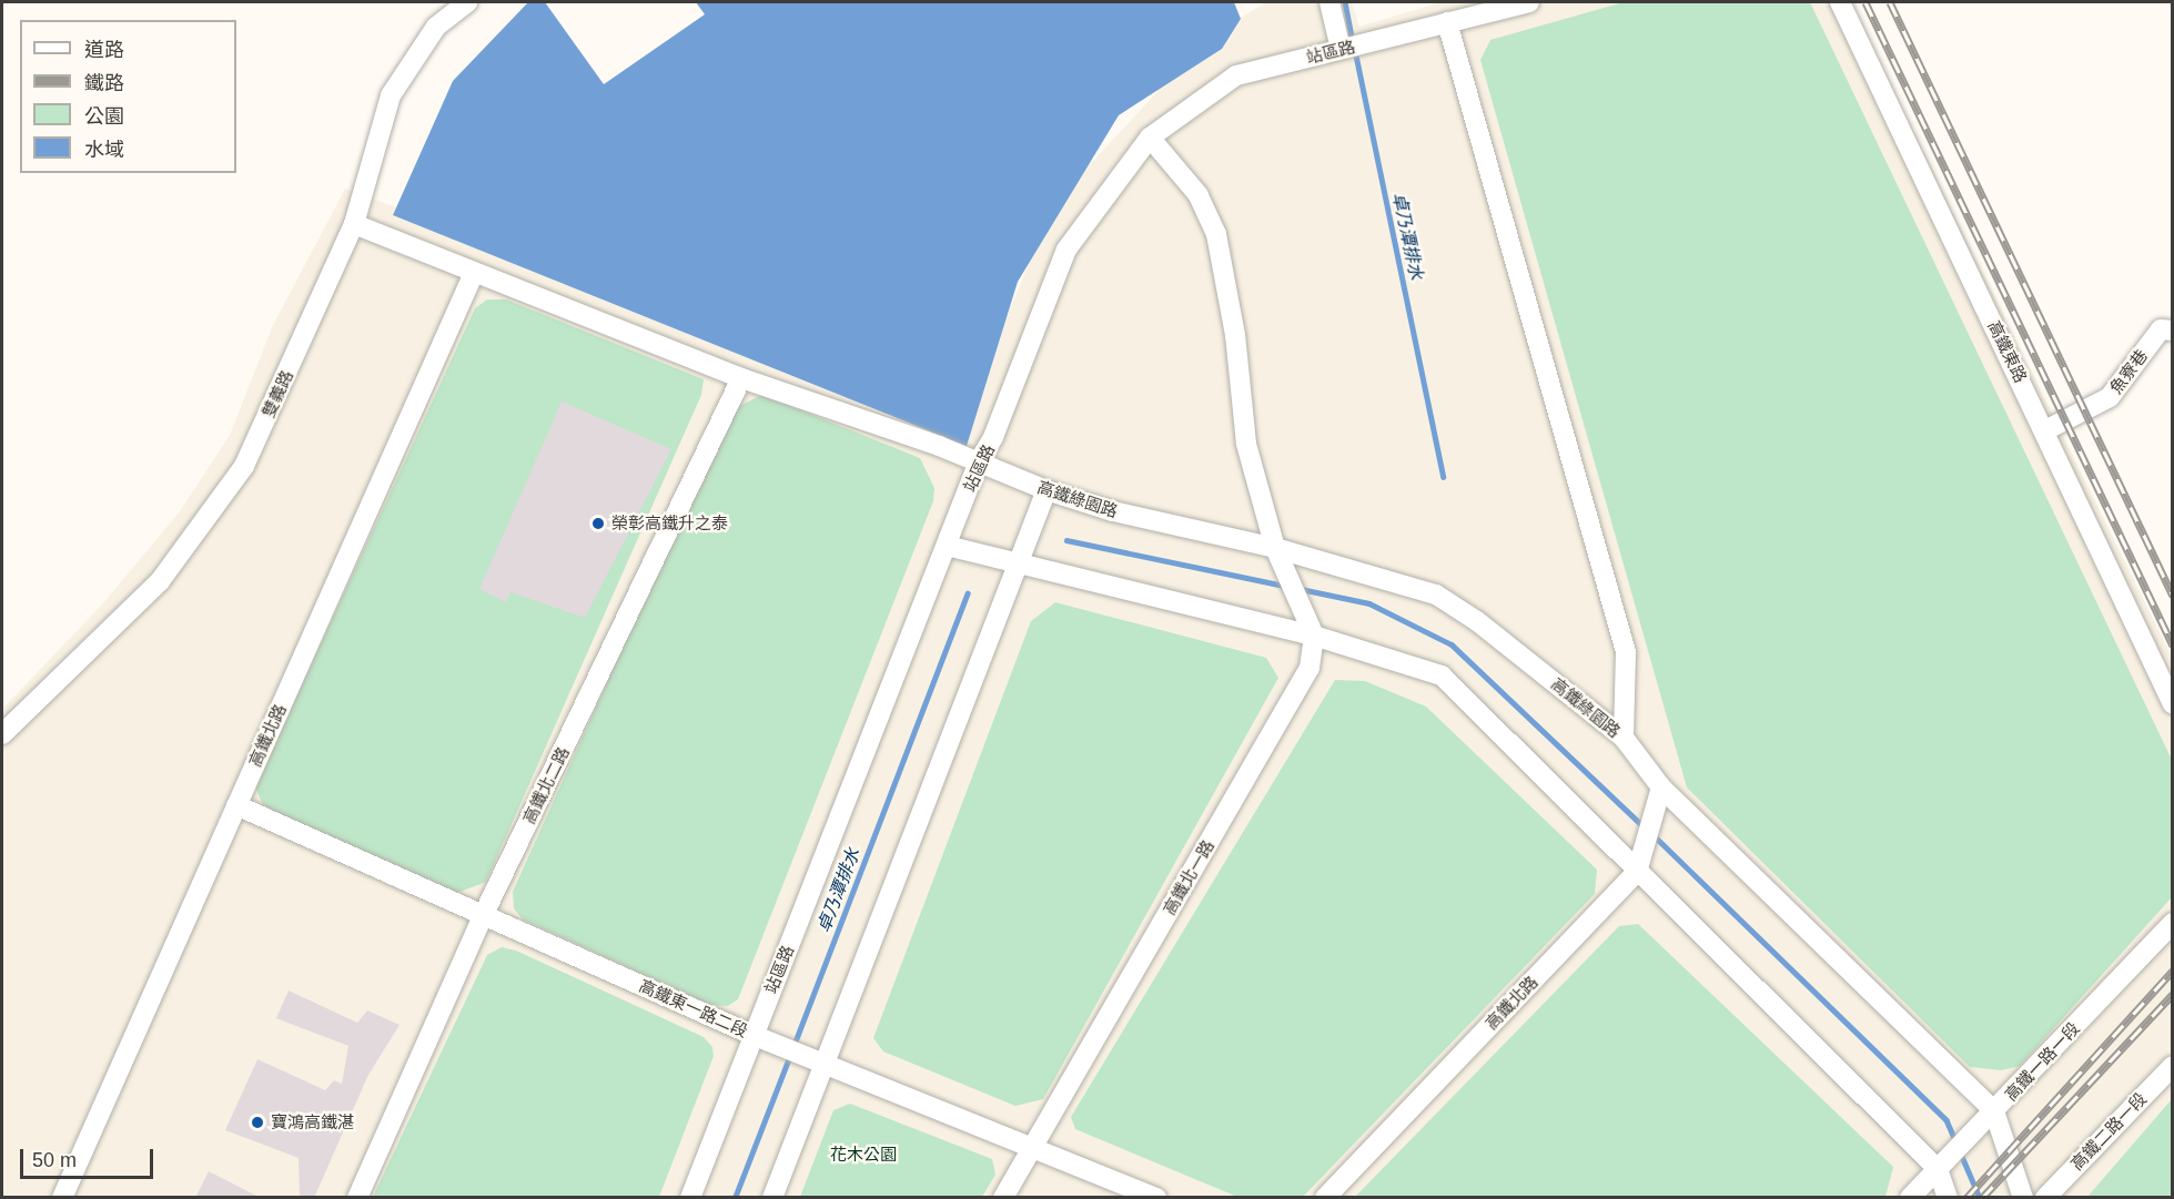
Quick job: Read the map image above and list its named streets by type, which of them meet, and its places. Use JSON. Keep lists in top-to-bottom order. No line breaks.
{"streets":{"street":["站區路","高鐵東路","魚寮巷","雙義路","高鐵綠園路","高鐵北路","高鐵北二路","高鐵北一路","高鐵東一路二段","高鐵一路一段","高鐵二路一段"]},"crossings":[["站區路","高鐵綠園路"],["站區路","高鐵東一路二段"],["高鐵東路","魚寮巷"],["雙義路","高鐵綠園路"],["高鐵綠園路","高鐵北路"],["高鐵綠園路","高鐵北二路"],["高鐵綠園路","高鐵一路一段"],["高鐵北路","高鐵東一路二段"],["高鐵北二路","高鐵東一路二段"],["高鐵北一路","高鐵東一路二段"]],"water":["卓乃潭排水"],"parks":["花木公園"],"places":["榮彰高鐵升之泰","寶鴻高鐵湛"],"legend":["道路","鐵路","公園","水域"],"scale_bar":"50 m"}
